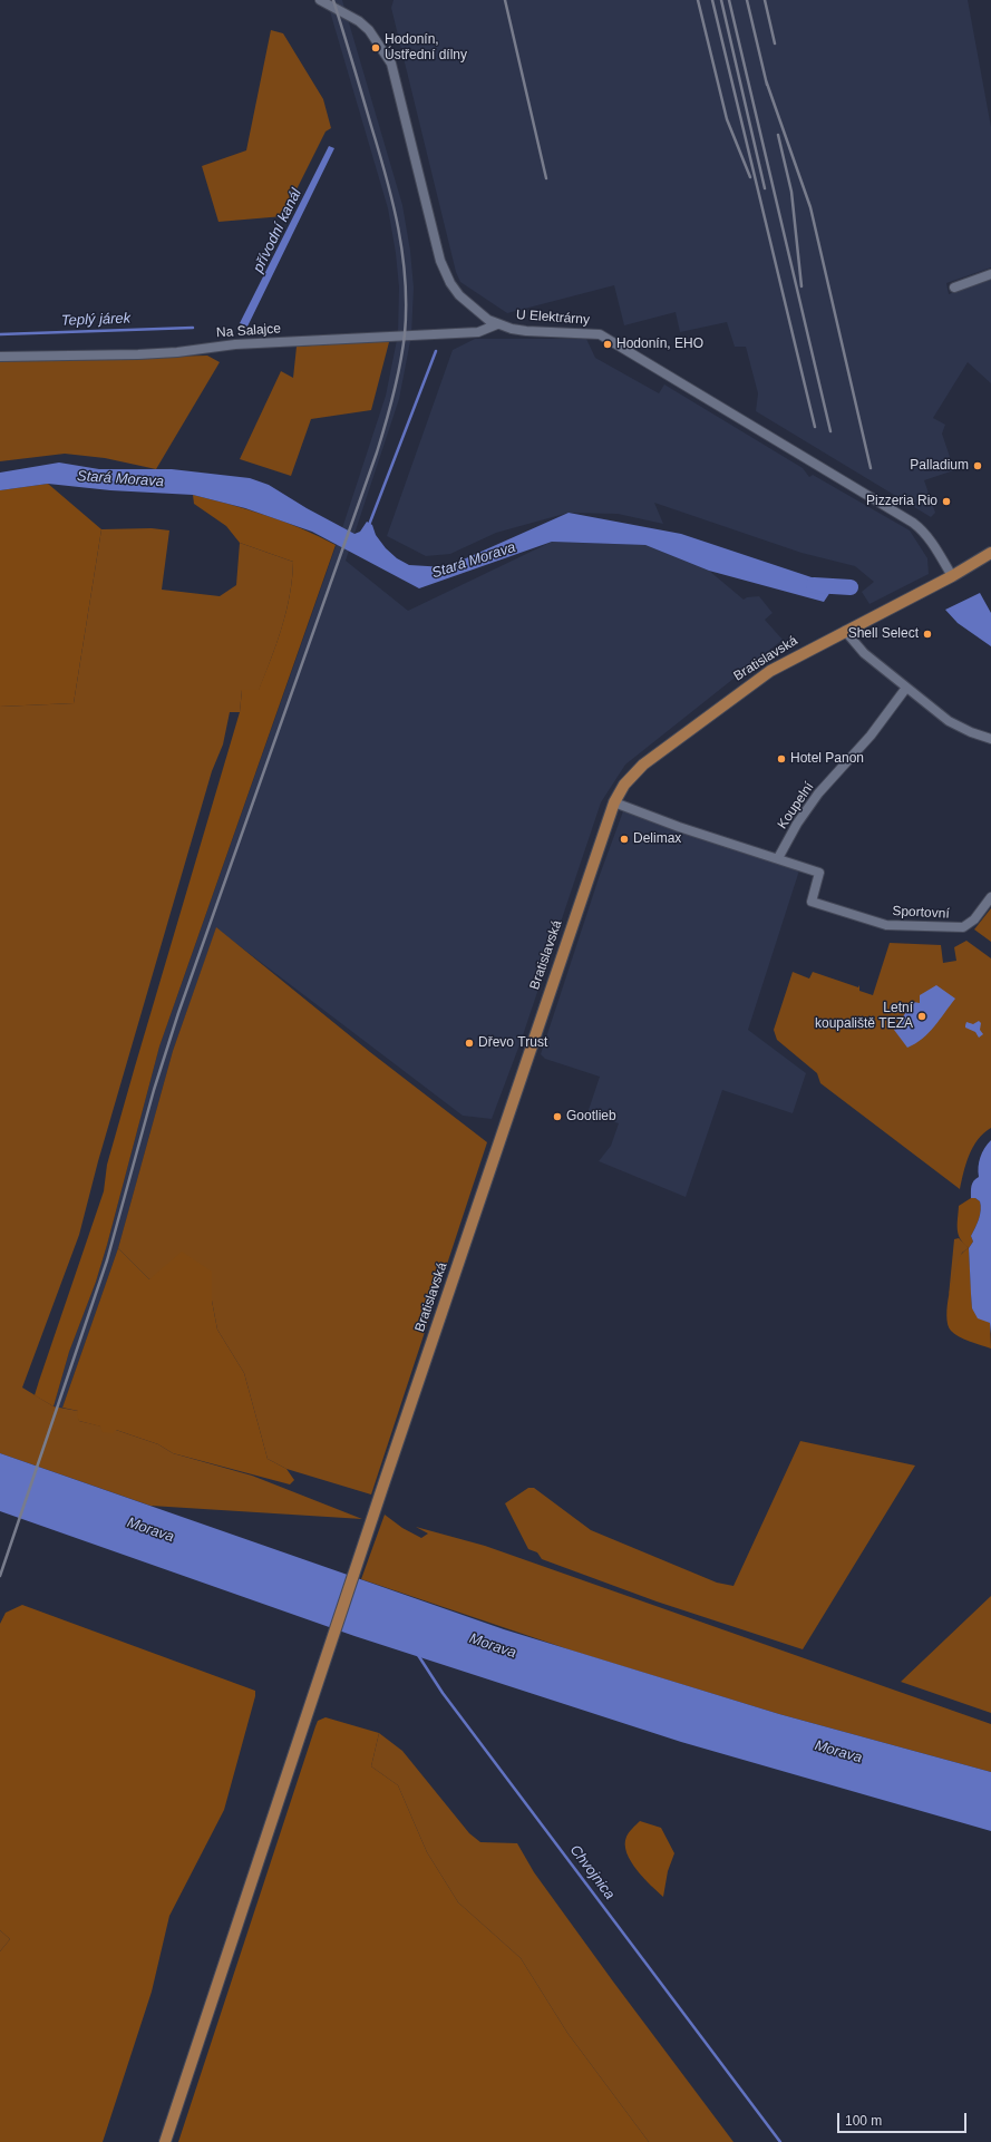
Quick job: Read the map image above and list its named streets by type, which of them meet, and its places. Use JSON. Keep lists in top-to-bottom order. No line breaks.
{"streets":{"main road":["Bratislavská"],"street":["U Elektrárny","Na Salajce","Koupelní","Sportovní"]},"crossings":[["U Elektrárny","Na Salajce"],["U Elektrárny","Bratislavská"],["Koupelní","Sportovní"]],"water":["přívodní kanál","Teplý járek","Stará Morava","Morava","Chvojnica"],"places":["Hodonín, Ústřední dílny","Hodonín, EHO","Palladium","Pizzeria Rio","Shell Select","Hotel Panon","Delimax","Letní koupaliště TEZA","Dřevo Trust","Gootlieb"],"scale_bar":"100 m"}
